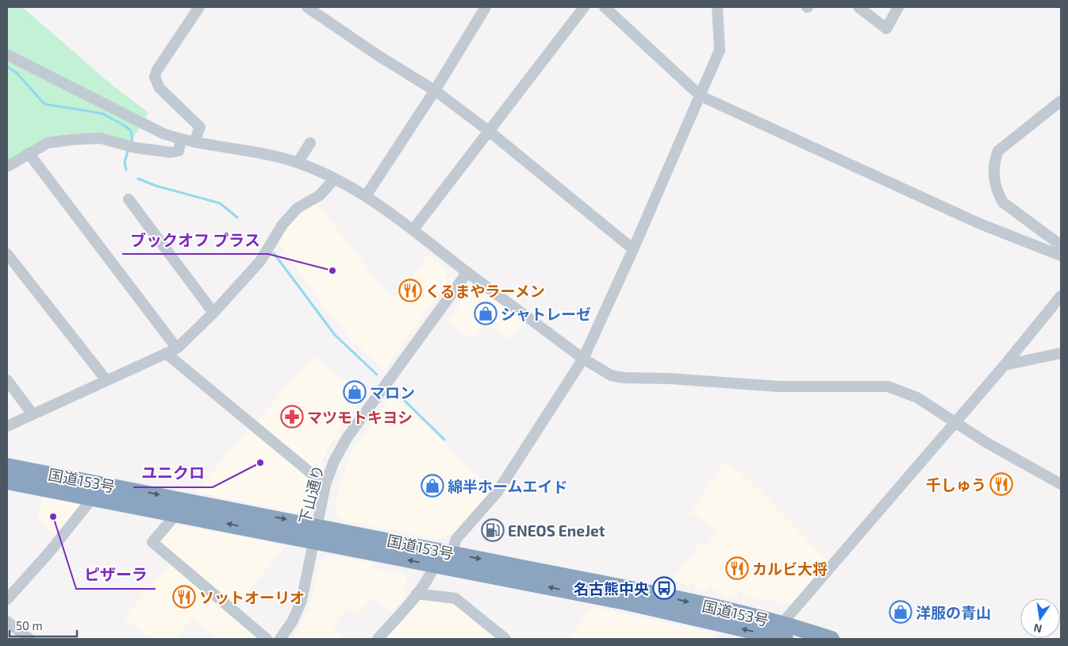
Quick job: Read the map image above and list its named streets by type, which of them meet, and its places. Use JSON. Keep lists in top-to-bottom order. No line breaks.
{"streets":{"highway":["国道153号"],"street":["下山通り"]},"crossings":[["国道153号","下山通り"]],"places":{"other":["ブックオフ プラス","ユニクロ","ピザーラ"],"restaurant":["くるまやラーメン","千しゅう","カルビ大将","ソットオーリオ"],"shop":["シャトレーゼ","マロン","綿半ホームエイド","洋服の青山"],"pharmacy":["マツモトキヨシ"],"fuel station":["ENEOS EneJet"],"bus stop":["名古熊中央"]},"scale_bar":"50 m","north":"bottom"}
